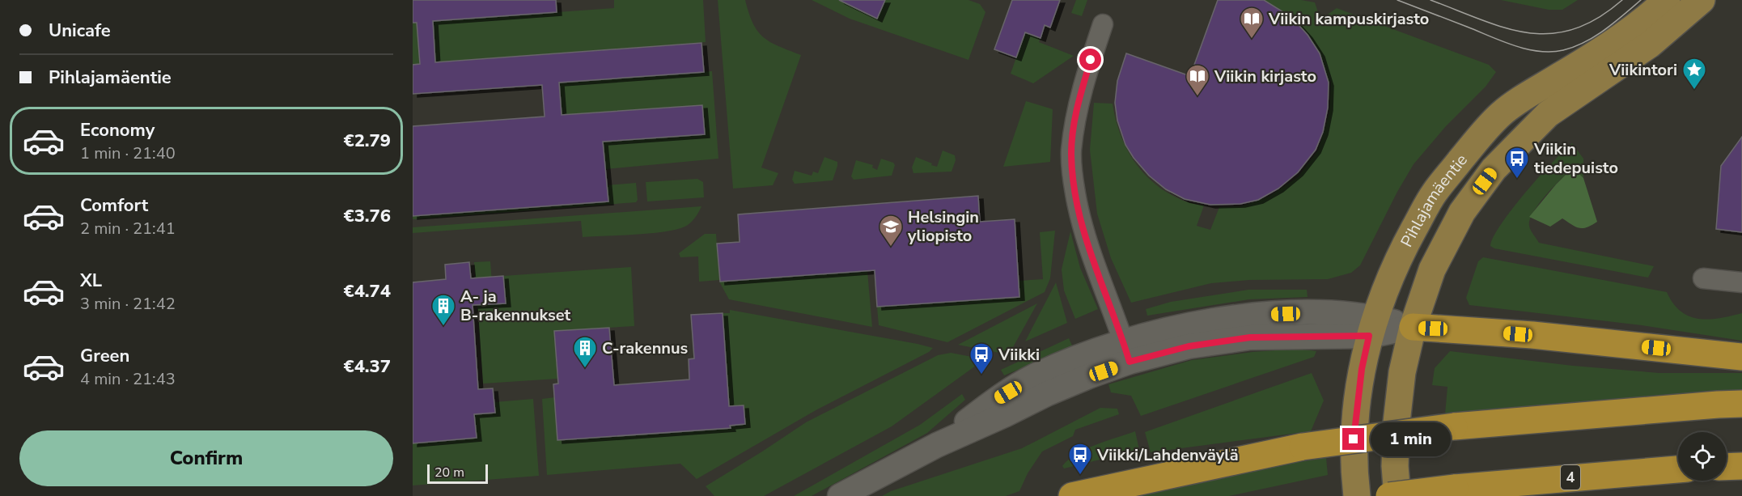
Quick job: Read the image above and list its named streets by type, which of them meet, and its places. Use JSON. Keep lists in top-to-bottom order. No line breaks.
{"streets":{"highway":["4"],"main road":["Pihlajamäentie"]},"places":{"library":["Viikin kampuskirjasto","Viikin kirjasto"],"place":["Viikintori"],"bus stop":["Viikin tiedepuisto","Viikki","Viikki/Lahdenväylä"],"school or university":["Helsingin yliopisto"],"building":["A- ja B-rakennukset","C-rakennus"]},"scale_bar":"20 m","page":{"banner":["Unicafe","Pihlajamäentie"],"list":[{"name":"Economy","note":"1 min · 21:40","value":"€2.79"},{"name":"Comfort","note":"2 min · 21:41","value":"€3.76"},{"name":"XL","note":"3 min · 21:42","value":"€4.74"},{"name":"Green","note":"4 min · 21:43","value":"€4.37"}],"buttons":"Confirm","bubble":"1 min","scale":"20 m"}}
